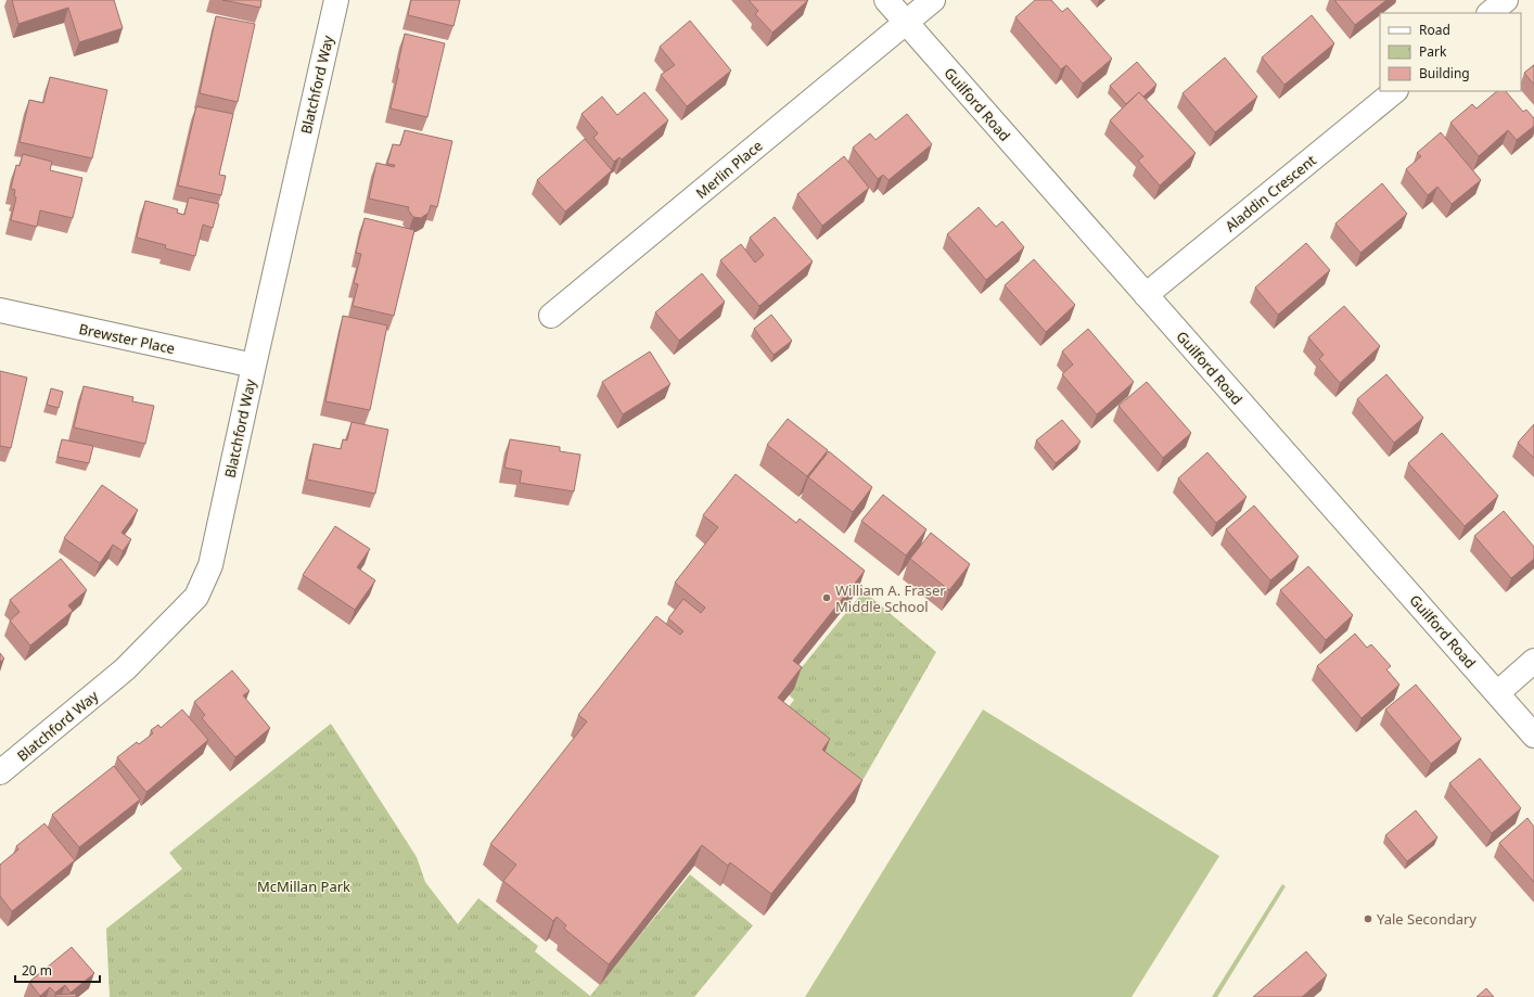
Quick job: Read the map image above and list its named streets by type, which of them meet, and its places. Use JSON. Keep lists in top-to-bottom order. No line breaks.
{"streets":{"street":["Blatchford Way","Guilford Road","Merlin Place","Aladdin Crescent","Brewster Place"]},"crossings":[["Blatchford Way","Brewster Place"],["Guilford Road","Merlin Place"],["Guilford Road","Aladdin Crescent"]],"parks":["McMillan Park"],"places":["William A. Fraser Middle School","Yale Secondary"],"legend":["Road","Park","Building"],"scale_bar":"20 m"}
